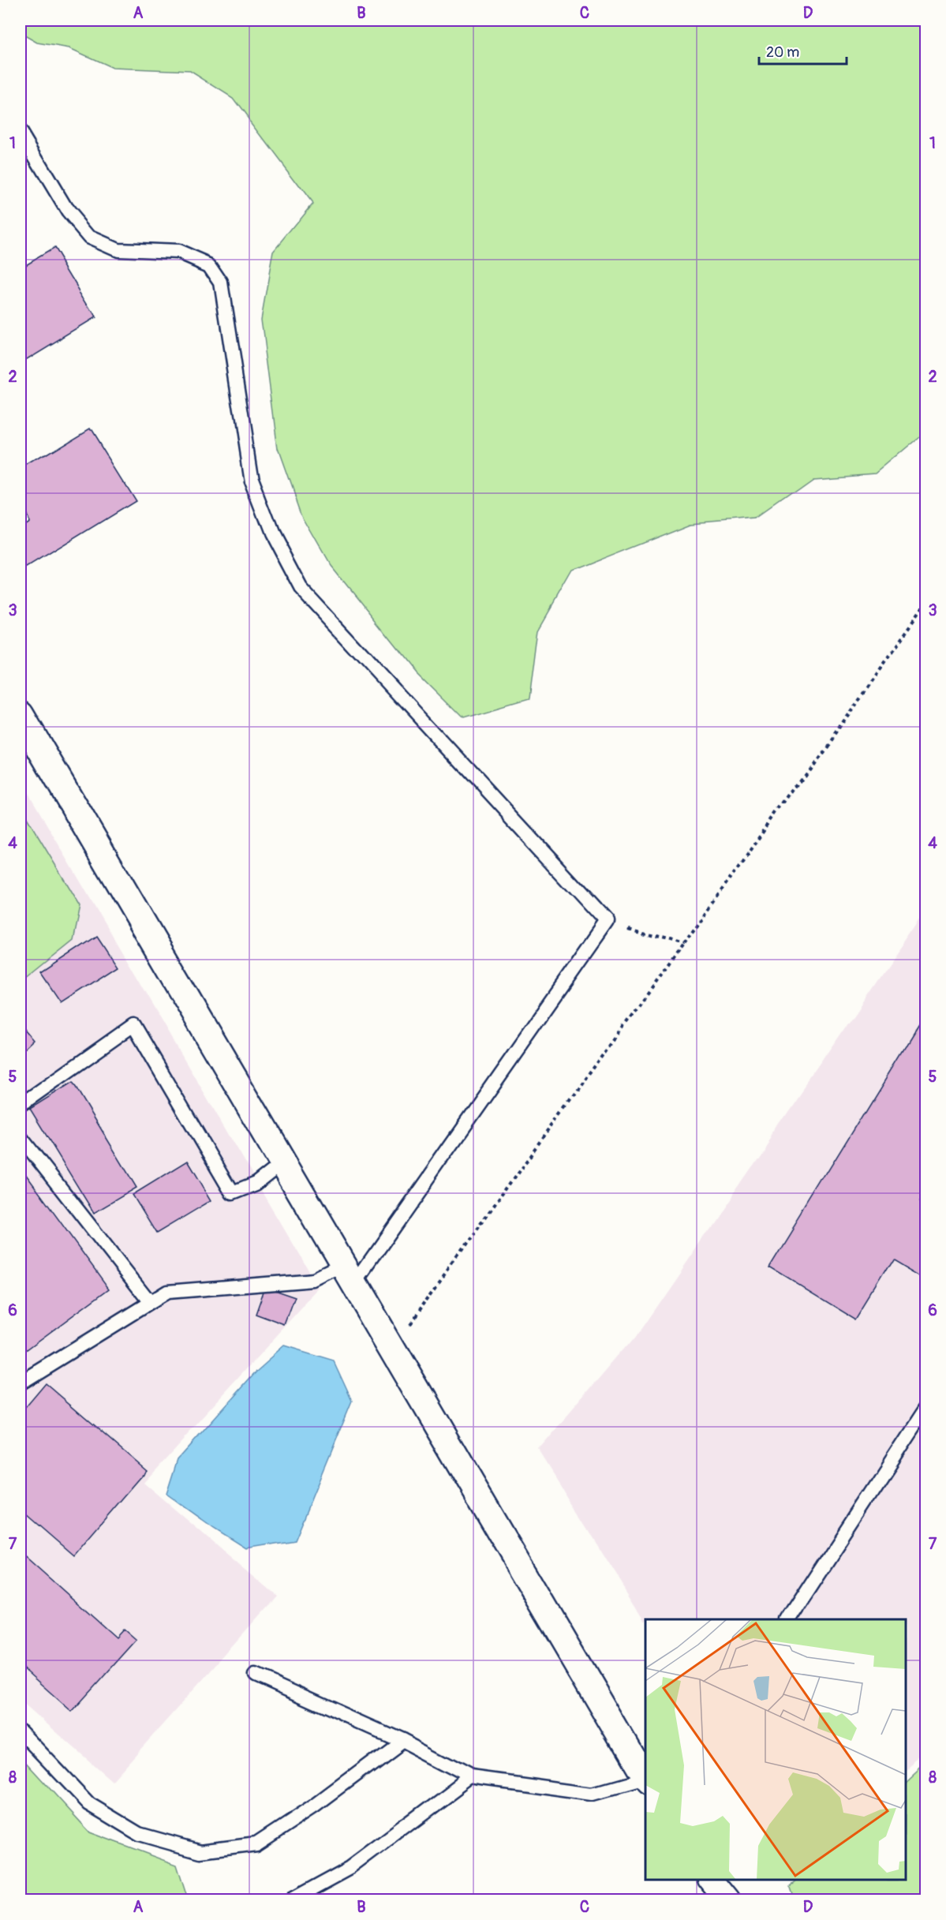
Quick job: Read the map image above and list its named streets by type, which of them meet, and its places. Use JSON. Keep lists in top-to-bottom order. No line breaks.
{"scale_bar":"20 m","grid":{"columns":["A","B","C","D"],"rows":["1","2","3","4","5","6","7","8"]}}
